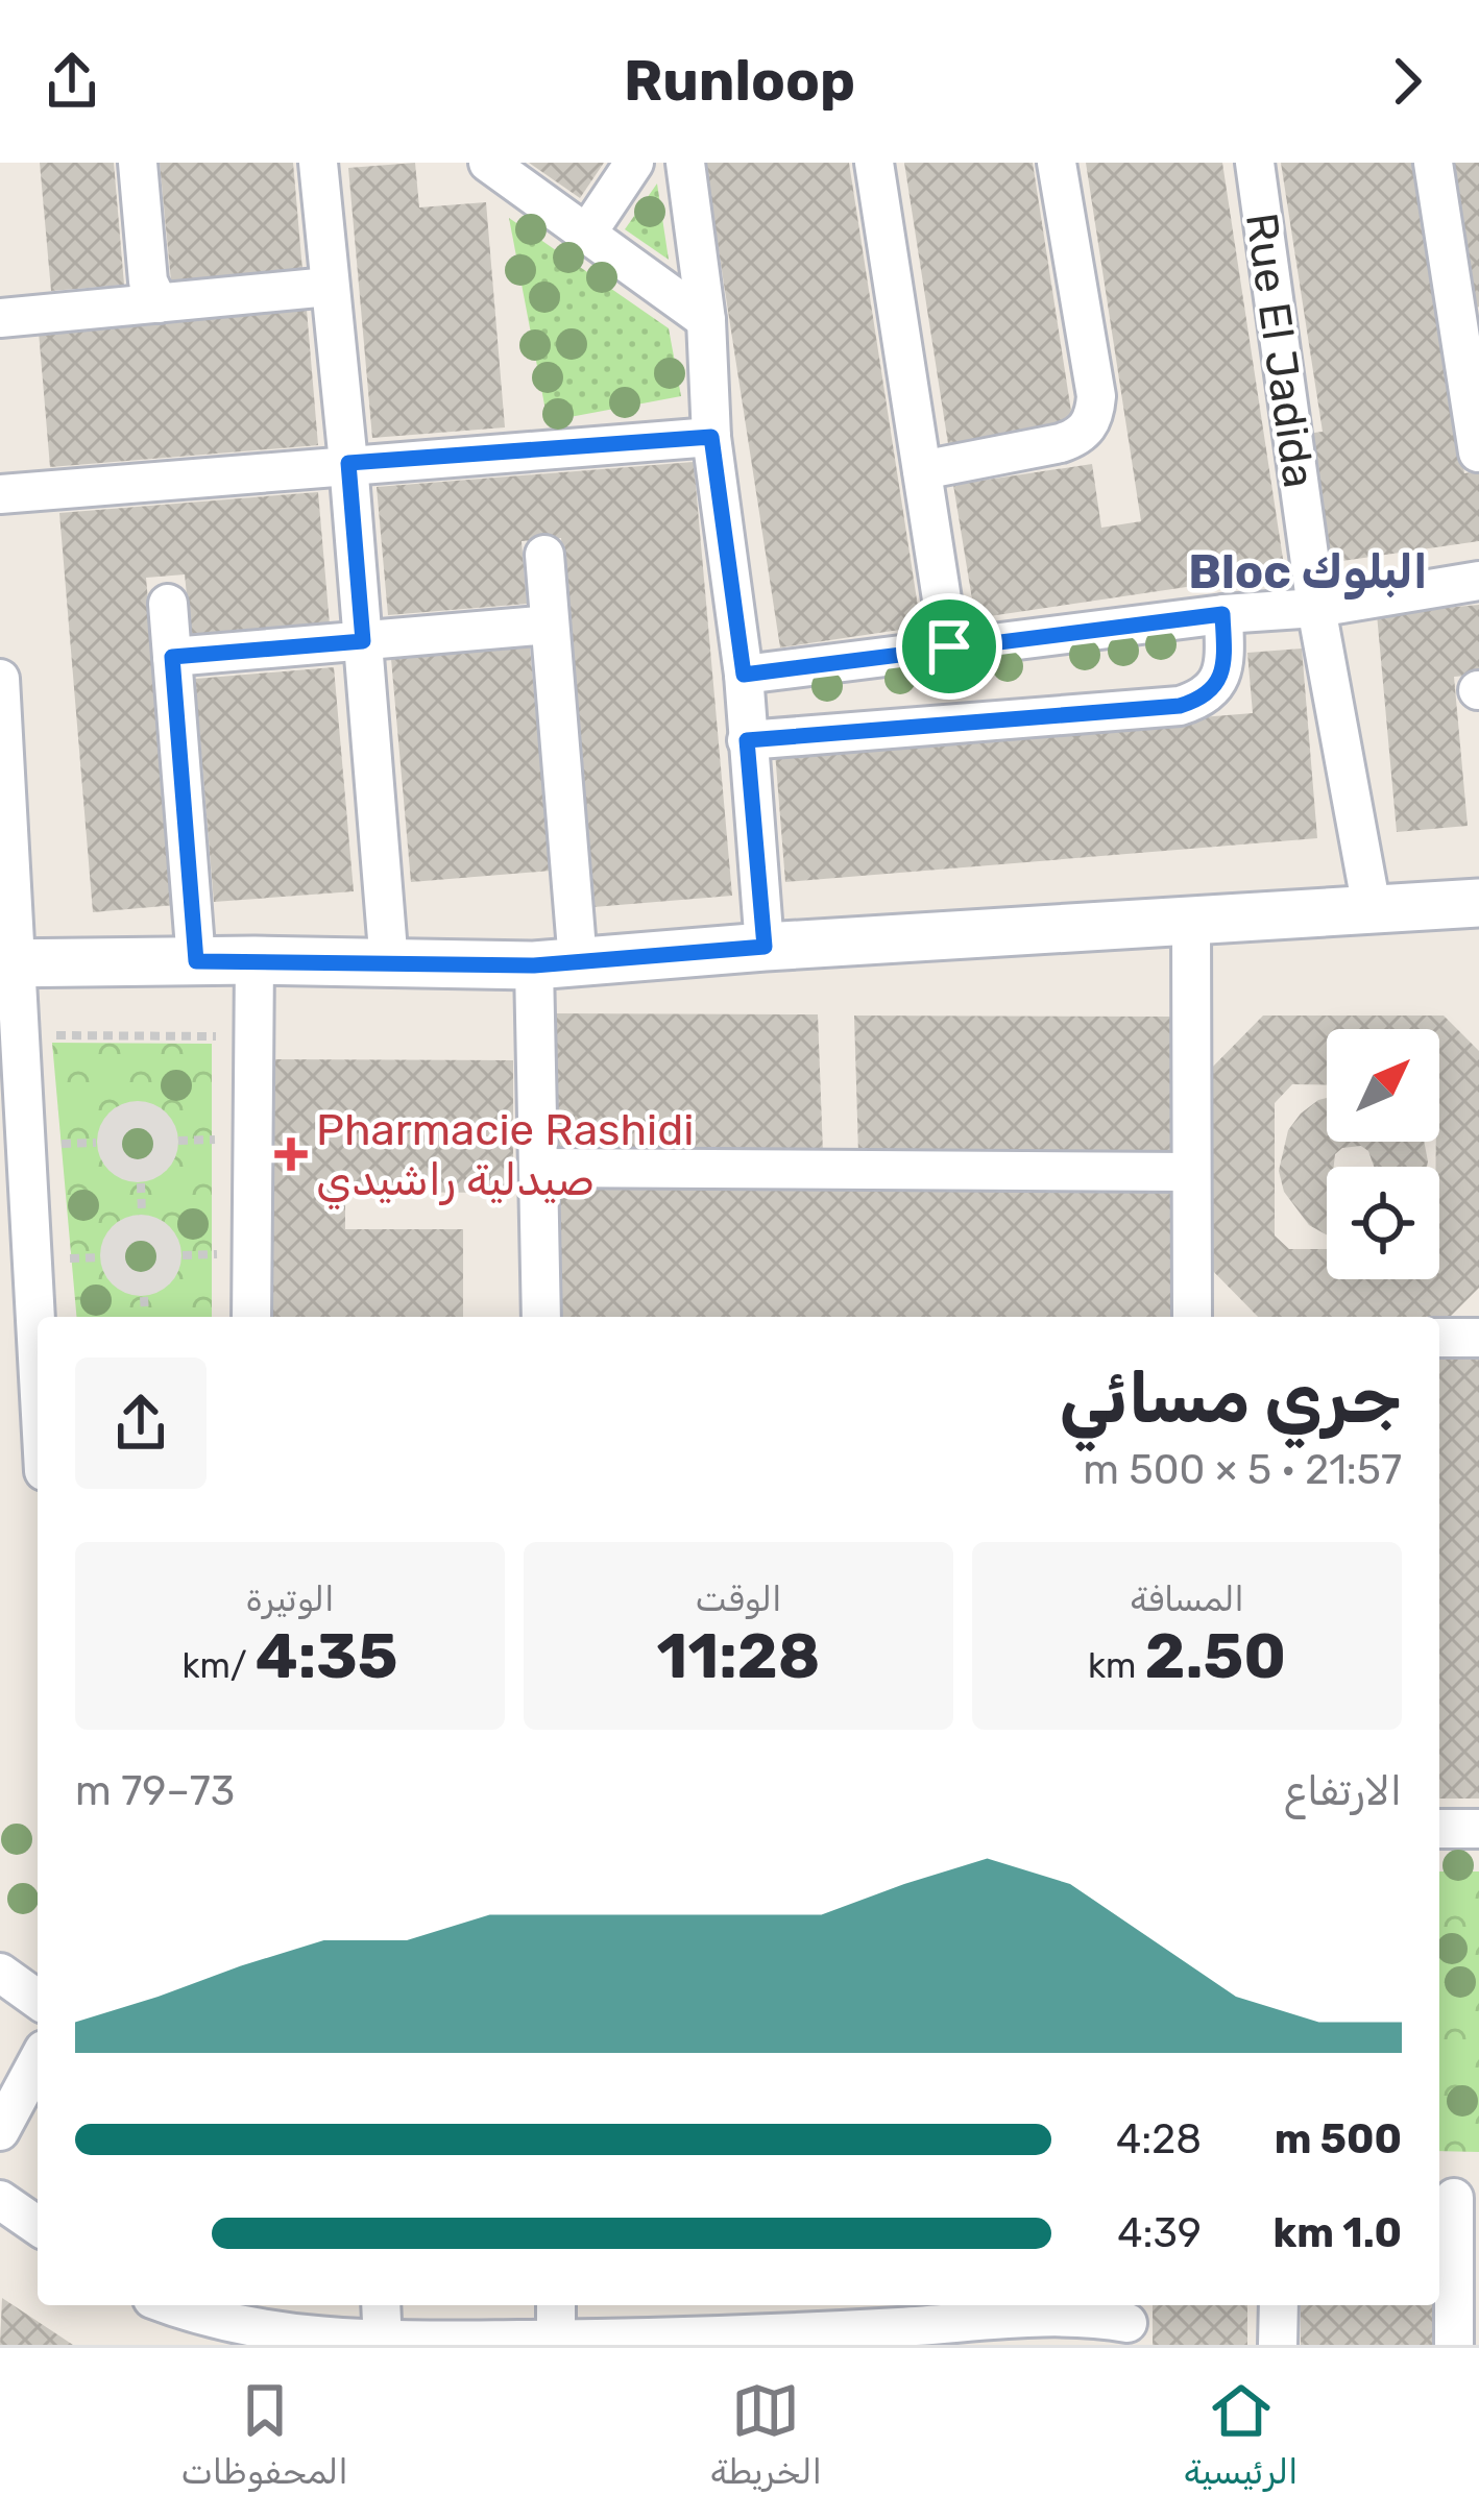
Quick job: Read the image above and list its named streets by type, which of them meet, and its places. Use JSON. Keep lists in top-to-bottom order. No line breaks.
{"streets":{"street":["Rue El Jadida"]},"districts":["Bloc البلوك"],"places":{"health":["Pharmacie Rashidi صيدلية راشيدي"]},"north":"top right","page":{"header":"Runloop","heading":["جري مسائي","21:57 · 5 × 500 m"],"stats":[["المسافة","2.50 km"],["الوقت","11:28"],["الوتيرة","4:35 /km"]],"chart":["الارتفاع","73–79 m"],"list":[{"name":"500 m","note":"4:28"},{"name":"1.0 km","note":"4:39"}],"tabs":["الرئيسية","الخريطة","المحفوظات"]}}
